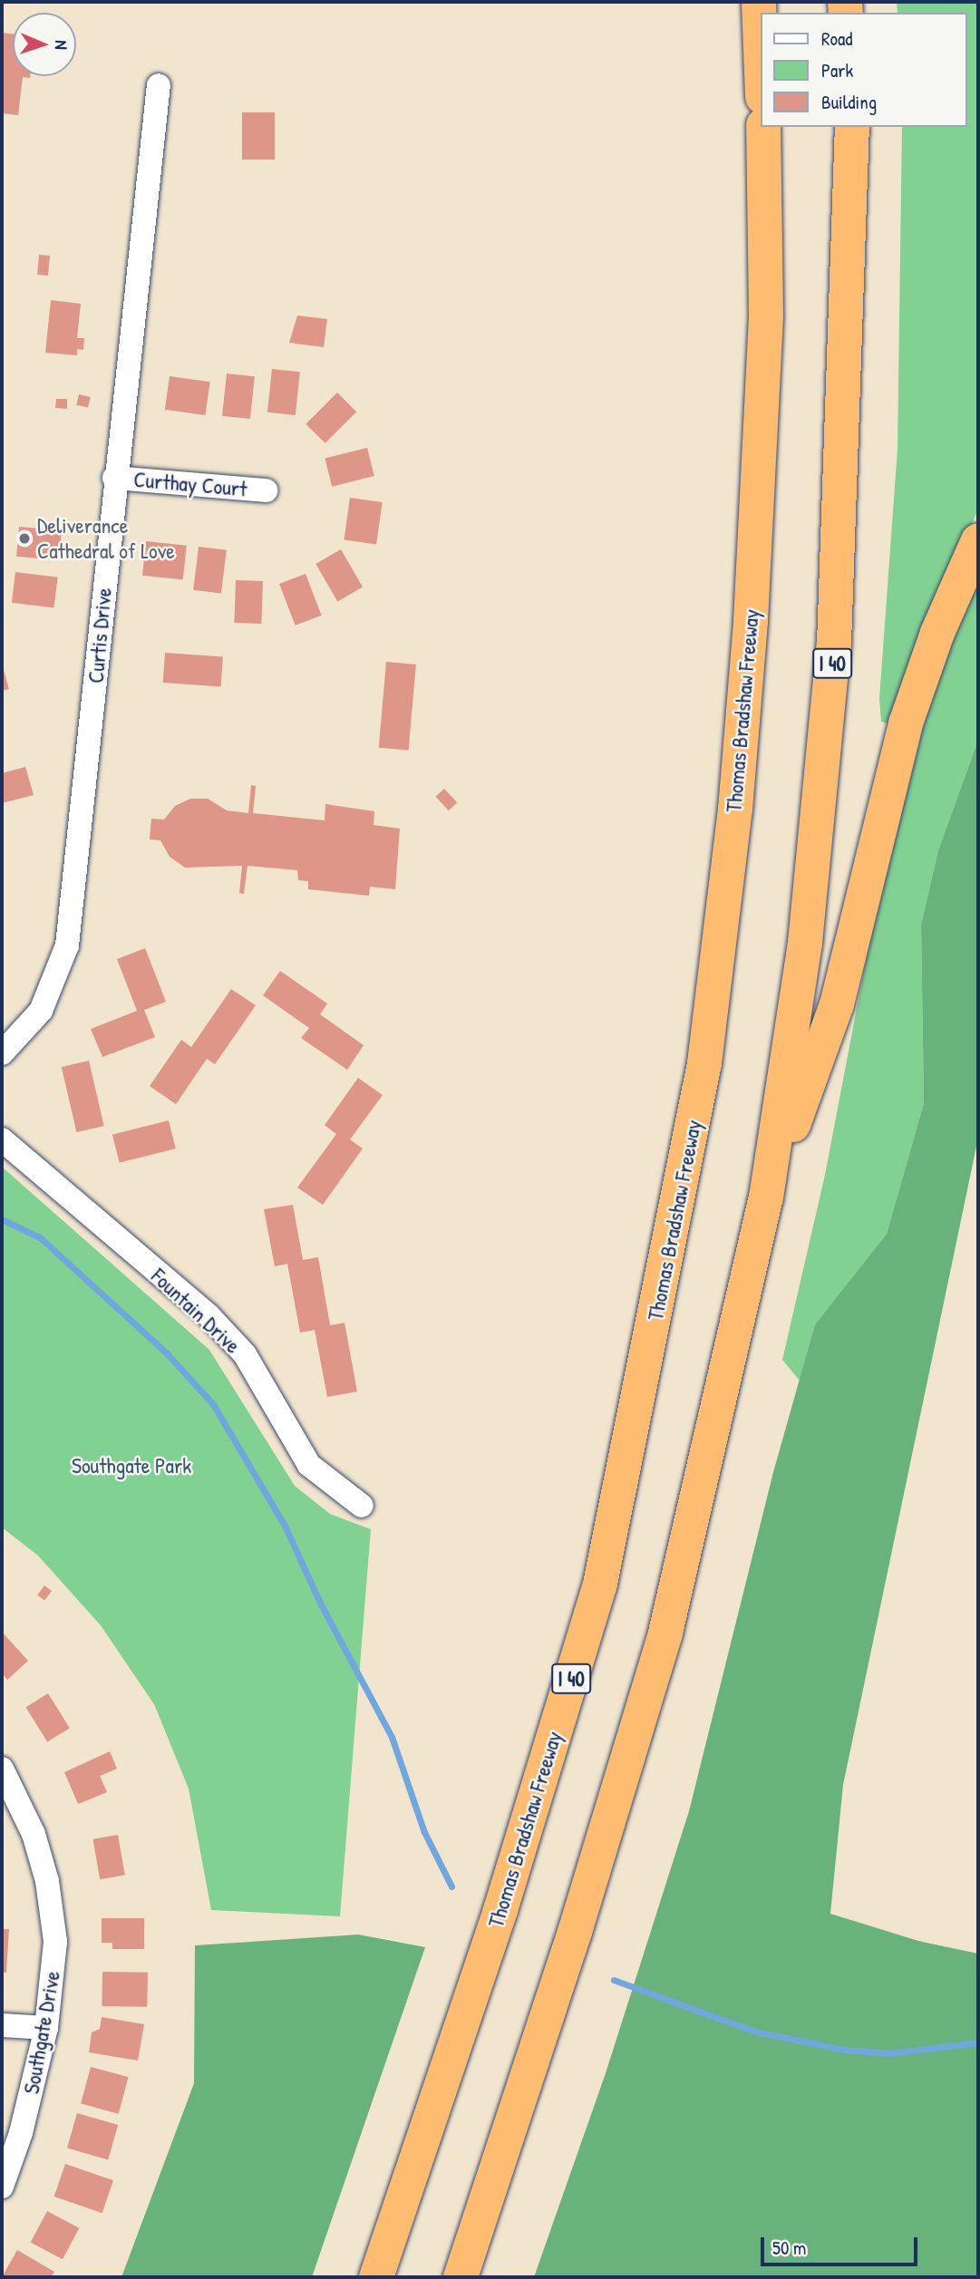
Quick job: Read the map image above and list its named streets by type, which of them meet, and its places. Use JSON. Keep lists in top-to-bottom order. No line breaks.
{"streets":{"highway":["I 40","Thomas Bradshaw Freeway"],"street":["Curthay Court","Curtis Drive","Fountain Drive","Southgate Drive"]},"crossings":[["Curthay Court","Curtis Drive"]],"parks":["Southgate Park"],"places":["Deliverance Cathedral of Love"],"legend":["Road","Park","Building"],"scale_bar":"50 m","north":"right"}
